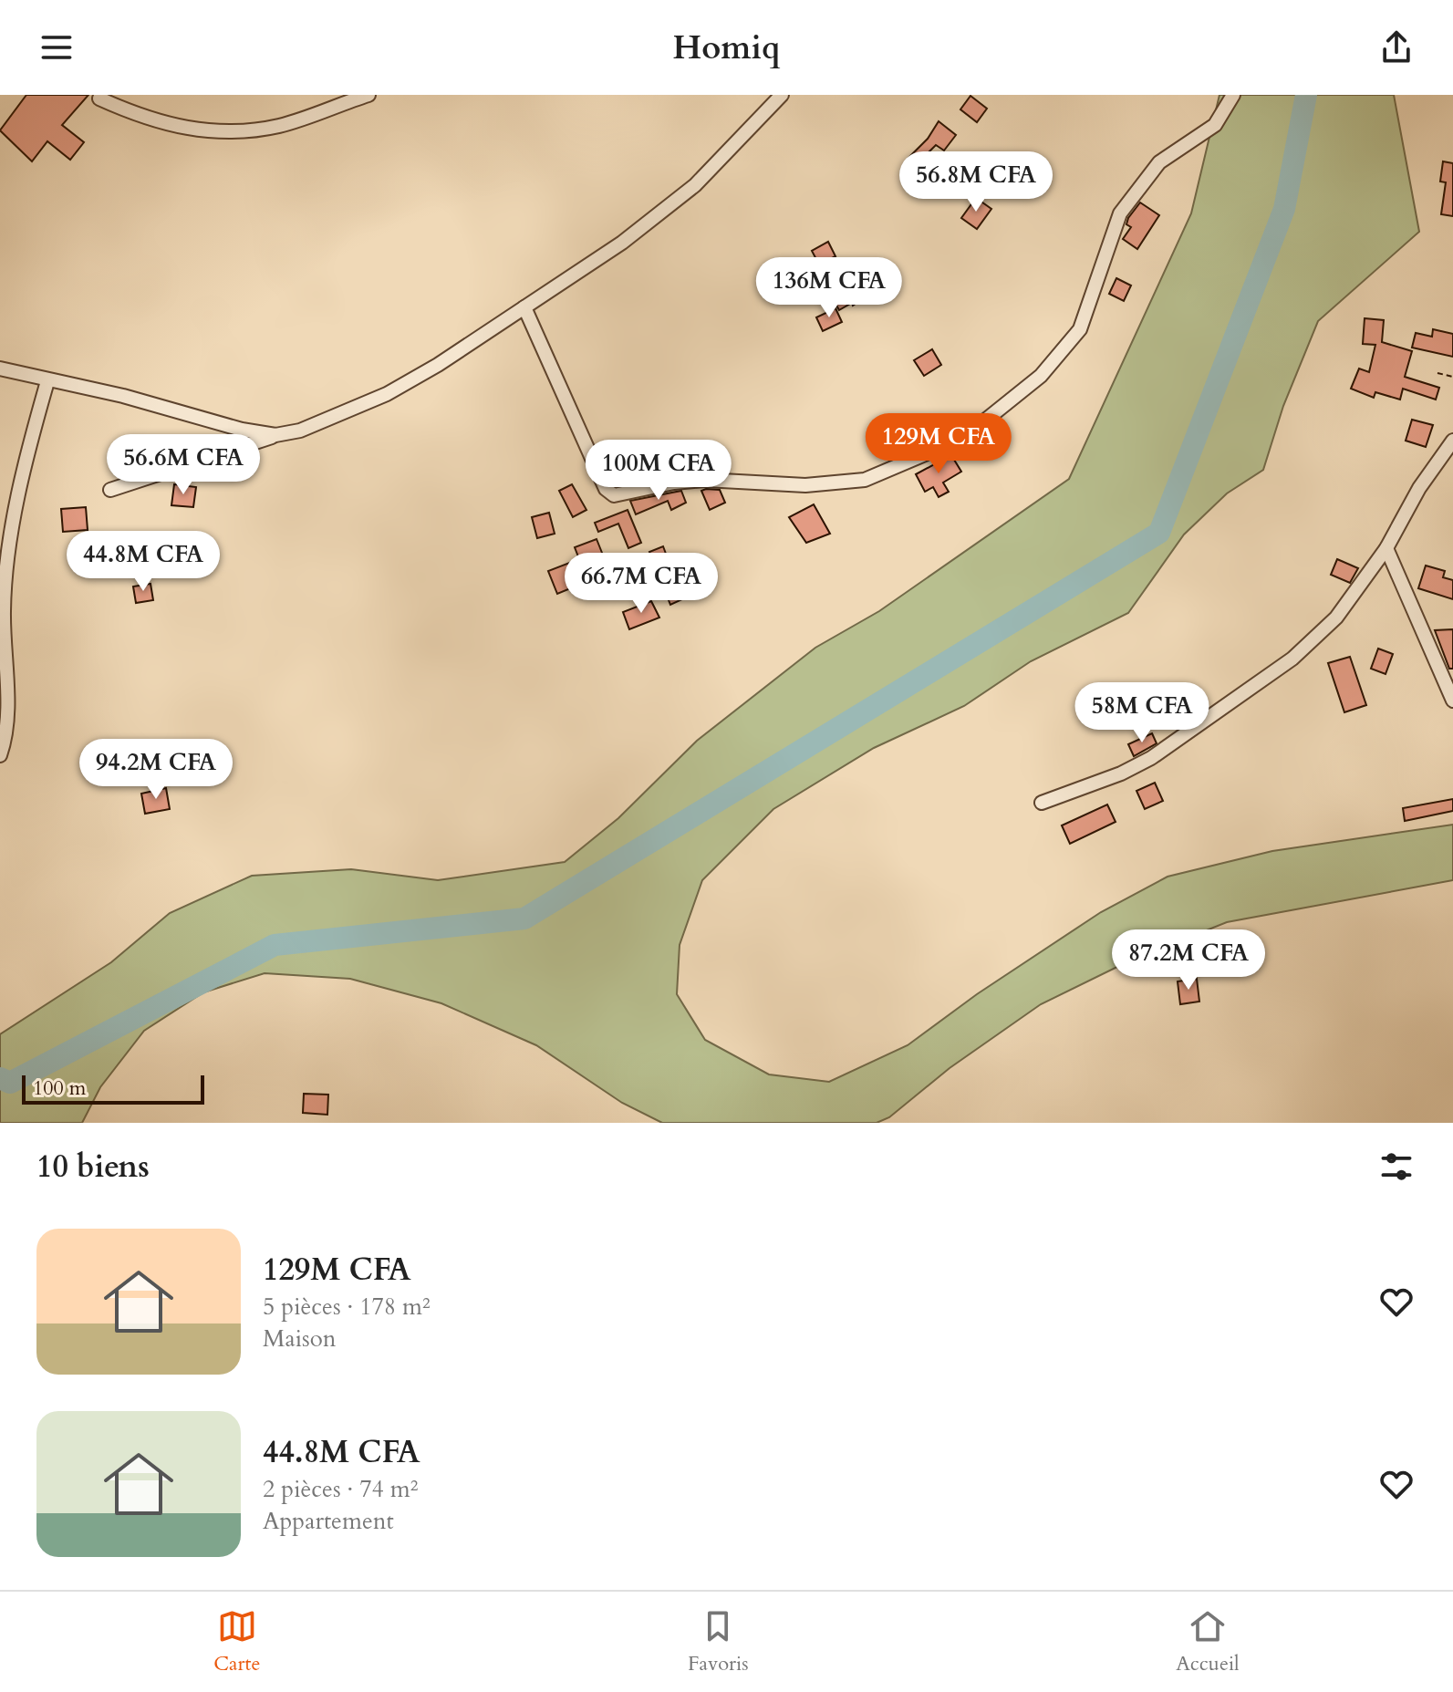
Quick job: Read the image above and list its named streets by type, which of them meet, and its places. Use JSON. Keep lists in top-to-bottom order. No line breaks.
{"scale_bar":"100 m","page":{"header":"Homiq","price":["56.8M CFA","136M CFA","129M CFA","56.6M CFA","100M CFA","44.8M CFA","66.7M CFA","58M CFA","94.2M CFA","87.2M CFA"],"scale":"100 m","heading":"10 biens","list":[{"name":"129M CFA","note":"5 pièces · 178 m² · Maison"},{"name":"44.8M CFA","note":"2 pièces · 74 m² · Appartement"}],"tabs":["Carte","Favoris","Accueil"]}}
